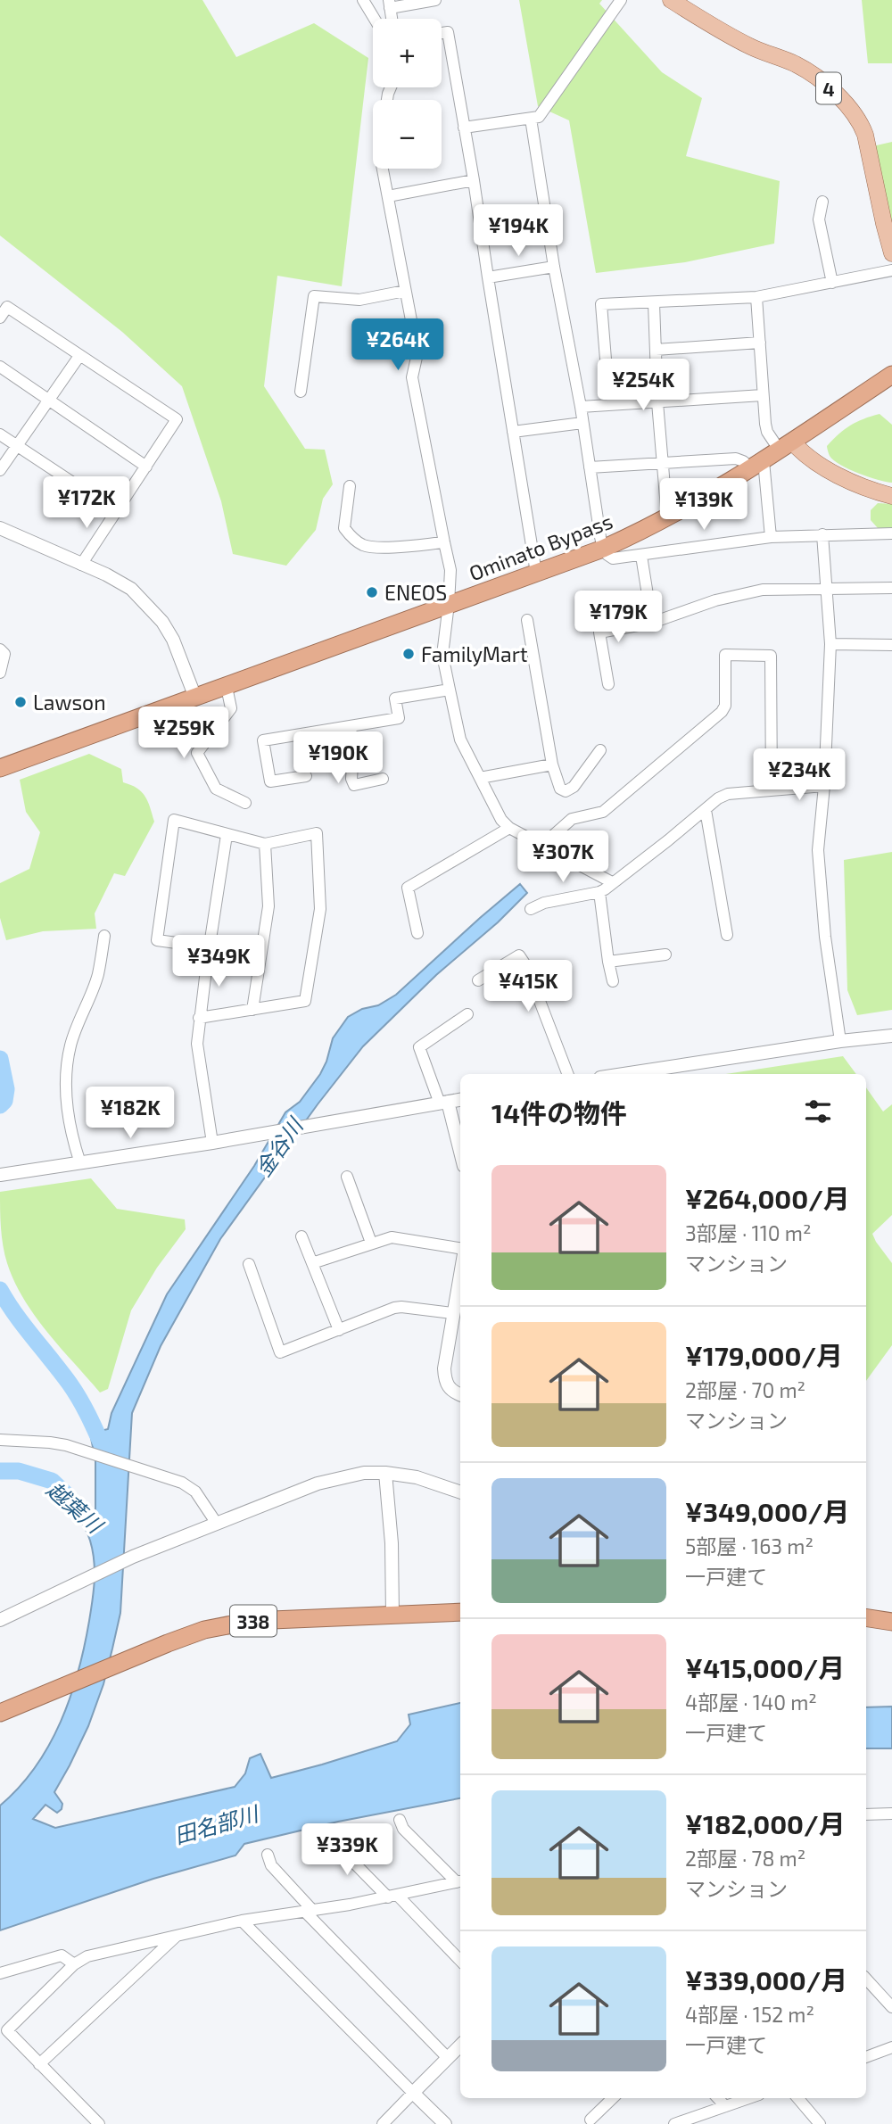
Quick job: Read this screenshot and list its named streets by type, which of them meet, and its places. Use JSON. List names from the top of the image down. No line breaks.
{"streets":{"highway":["Ominato Bypass","338"],"main road":["4"]},"water":["金谷川","越葉川","田名部川"],"places":["ENEOS","FamilyMart","Lawson"],"page":{"map_buttons":["+","−"],"price":["¥194K","¥264K","¥254K","¥172K","¥139K","¥179K","¥259K","¥190K","¥234K","¥307K","¥349K","¥415K","¥182K","¥339K"],"heading":"14件の物件","list":[{"name":"¥264,000/月","note":"3部屋 · 110 m² · マンション"},{"name":"¥179,000/月","note":"2部屋 · 70 m² · マンション"},{"name":"¥349,000/月","note":"5部屋 · 163 m² · 一戸建て"},{"name":"¥415,000/月","note":"4部屋 · 140 m² · 一戸建て"},{"name":"¥182,000/月","note":"2部屋 · 78 m² · マンション"},{"name":"¥339,000/月","note":"4部屋 · 152 m² · 一戸建て"}]}}
